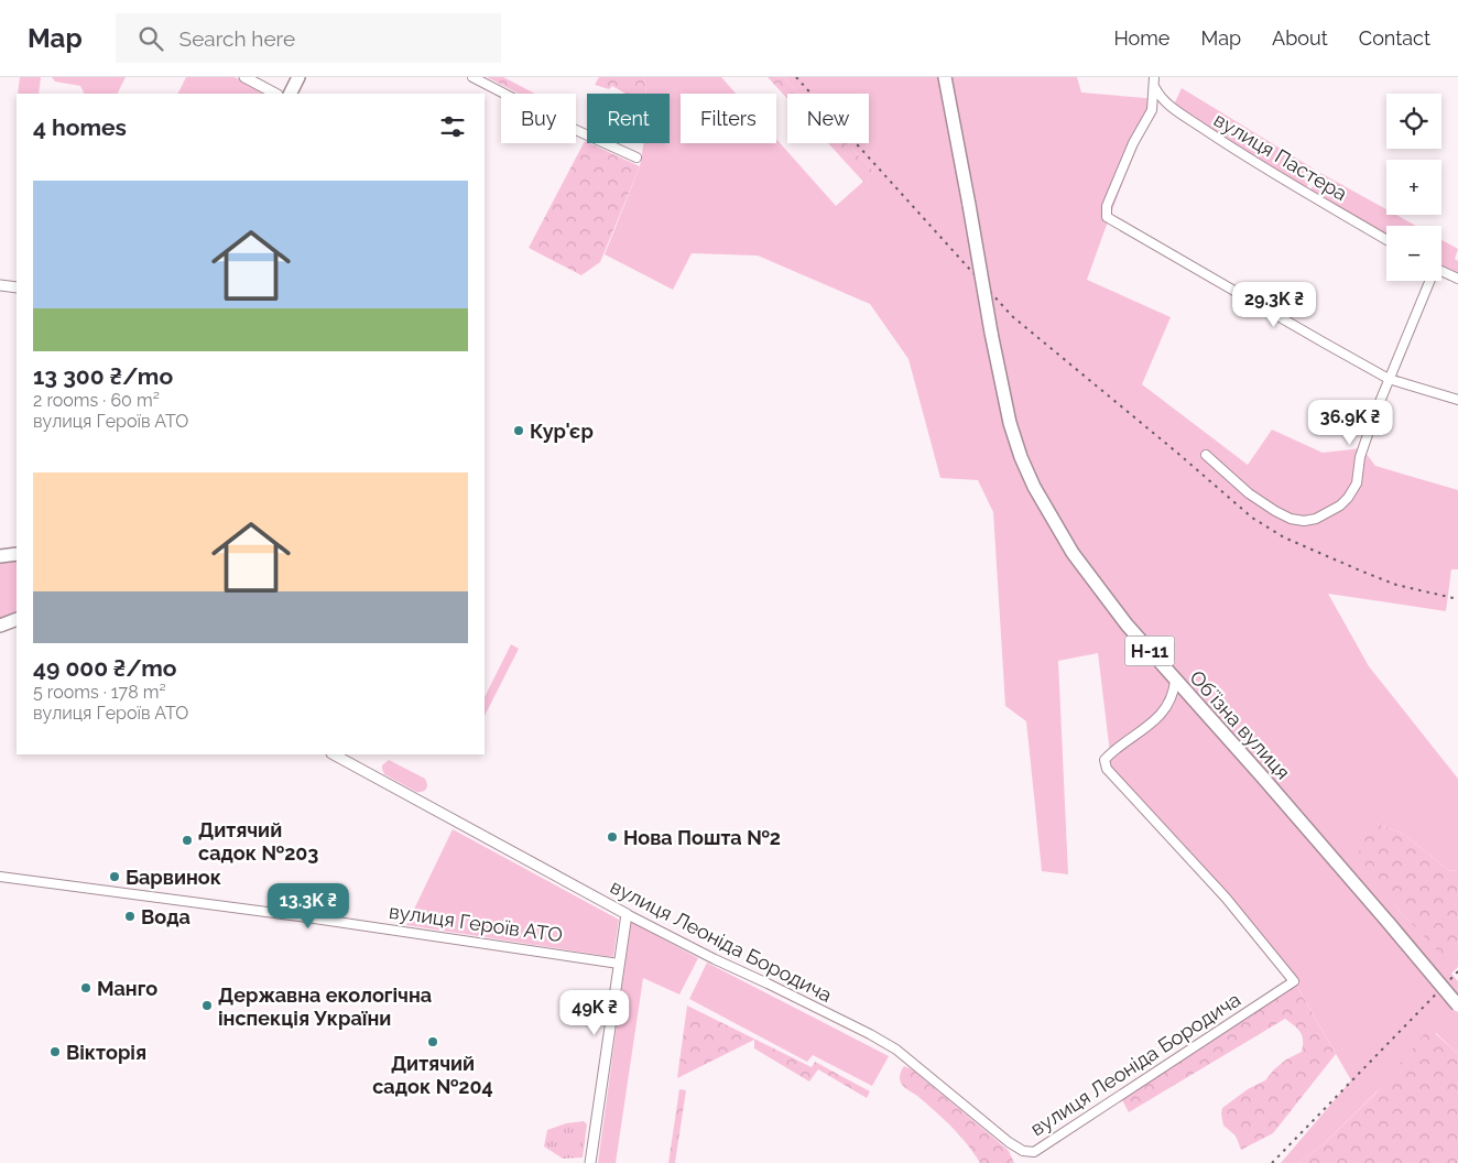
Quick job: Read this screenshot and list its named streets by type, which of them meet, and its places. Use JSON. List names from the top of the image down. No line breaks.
{"streets":{"main road":["Н-11","Обʼїзна вулиця"],"street":["вулиця Пастера","вулиця Героїв АТО","вулиця Леоніда Бородича"]},"crossings":[["Обʼїзна вулиця","вулиця Леоніда Бородича"]],"places":["Кур'єр","Нова Пошта №2","Дитячий садок №203","Барвинок","Вода","Манго","Державна екологічна інспекція України","Дитячий садок №204","Вікторія"],"page":{"header":"Map","search":"Search here","nav":["Home","Map","About","Contact"],"map_buttons":["+","−"],"chip":["Buy","Rent","Filters","New"],"heading":"4 homes","list":[{"name":"13 300 ₴/mo","note":"2 rooms · 60 m² · вулиця Героїв АТО"},{"name":"49 000 ₴/mo","note":"5 rooms · 178 m² · вулиця Героїв АТО"}],"price":["29.3K ₴","36.9K ₴","13.3K ₴","49K ₴"]}}
